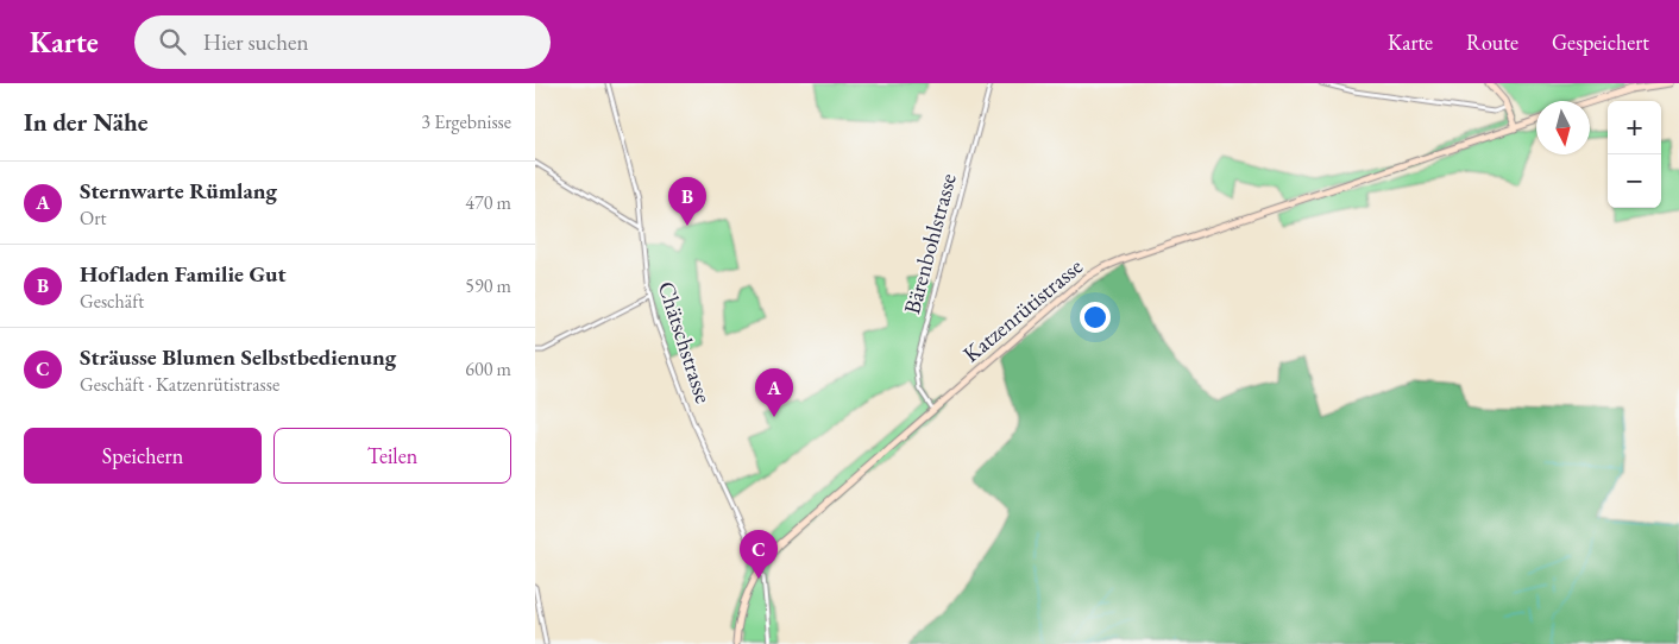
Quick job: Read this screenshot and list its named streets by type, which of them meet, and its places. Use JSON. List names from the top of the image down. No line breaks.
{"streets":{"street":["Bärenbohlstrasse","Katzenrütistrasse","Chätschstrasse"]},"crossings":[["Bärenbohlstrasse","Katzenrütistrasse"],["Katzenrütistrasse","Chätschstrasse"]],"north":"bottom","page":{"header":"Karte","search":"Hier suchen","nav":["Karte","Route","Gespeichert"],"heading":["In der Nähe","3 Ergebnisse"],"map_buttons":["+","−"],"list":[{"mark":"A","name":"Sternwarte Rümlang","note":"Ort","value":"470 m"},{"mark":"B","name":"Hofladen Familie Gut","note":"Geschäft","value":"590 m"},{"mark":"C","name":"Sträusse Blumen Selbstbedienung","note":"Geschäft · Katzenrütistrasse","value":"600 m"}],"pins":["B","A","C"],"buttons":["Speichern","Teilen"]}}
